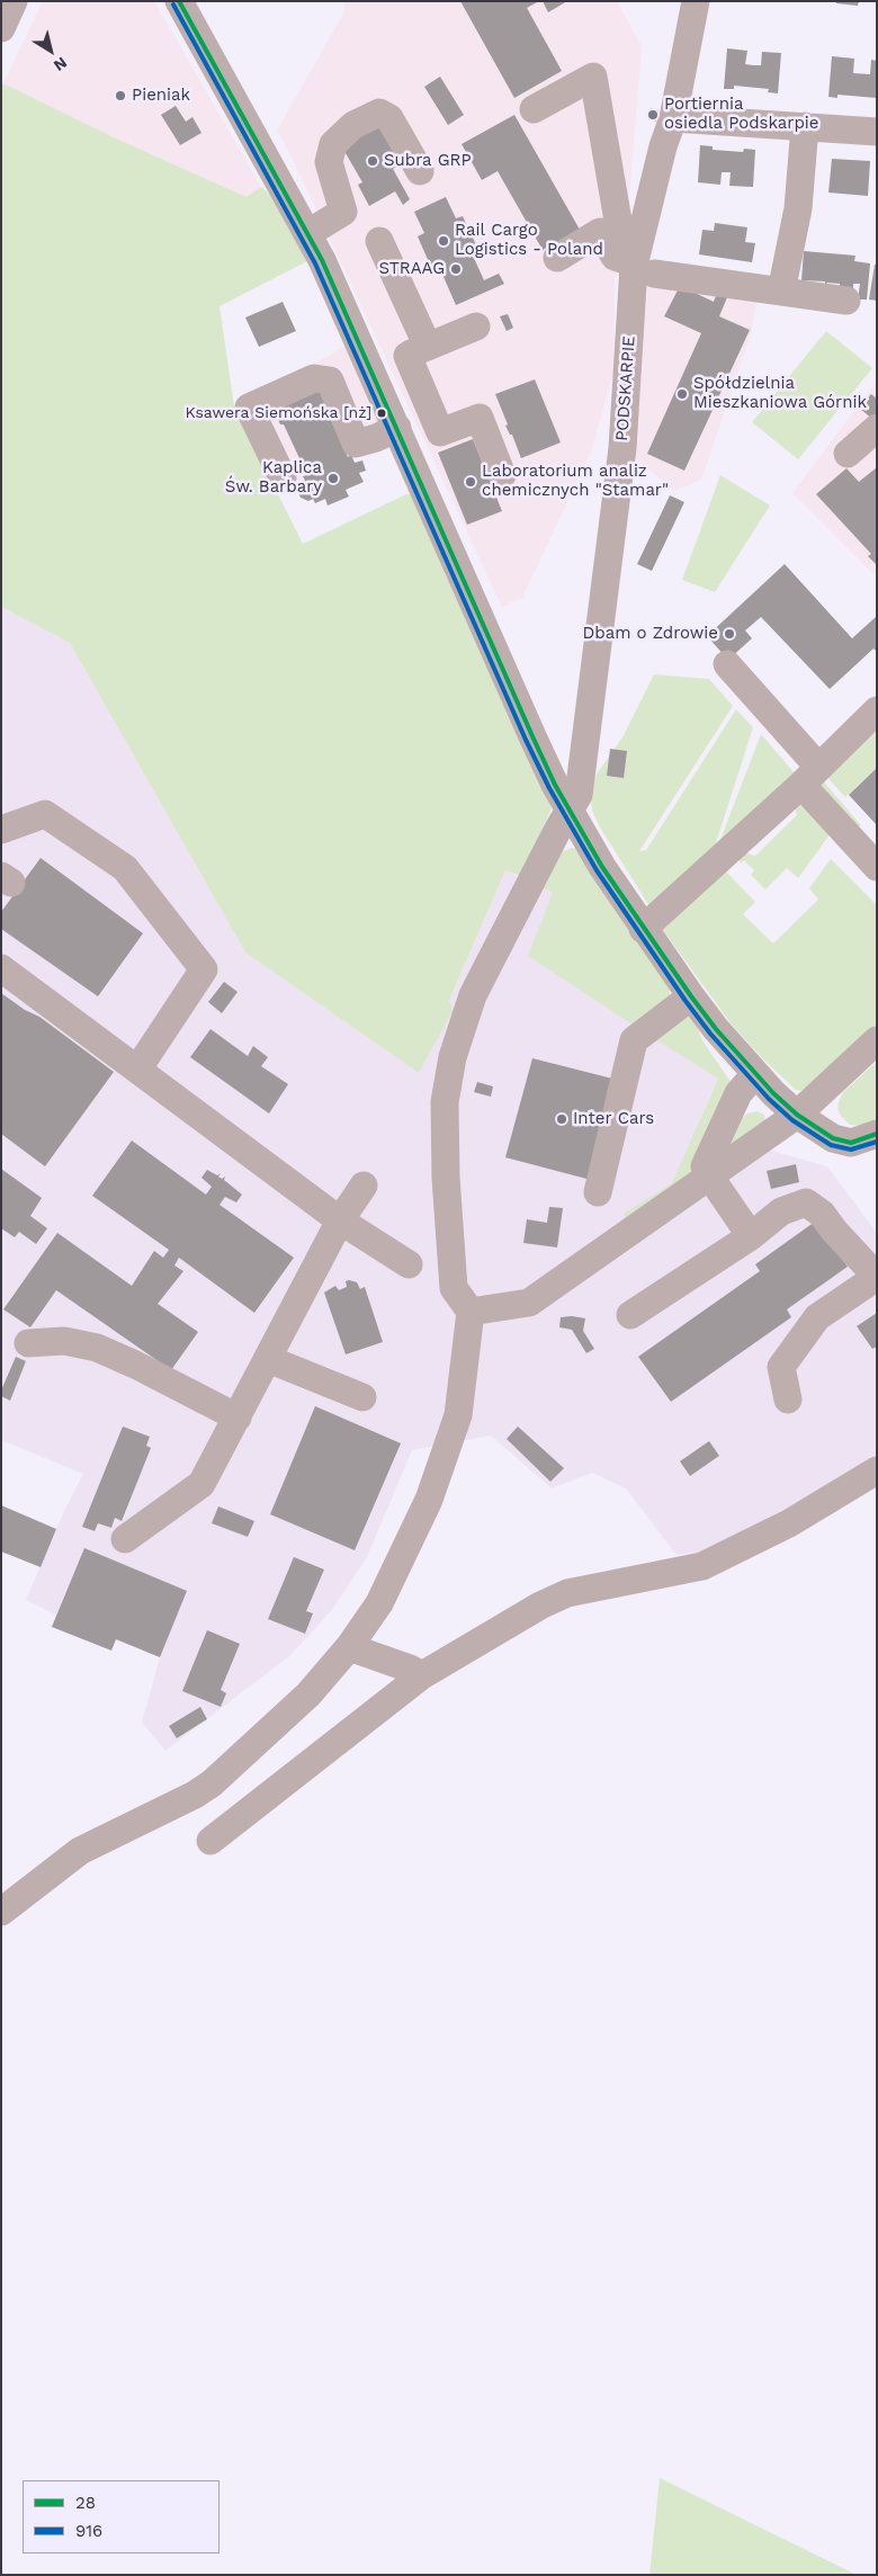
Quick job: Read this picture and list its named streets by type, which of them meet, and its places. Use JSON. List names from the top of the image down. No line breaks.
{"streets":{"street":["PODSKARPIE"]},"places":["Pieniak","Portiernia osiedla Podskarpie","Subra GRP","Rail Cargo Logistics - Poland","STRAAG","Spółdzielnia Mieszkaniowa Górnik","Ksawera Siemońska [nż]","Kaplica Św. Barbary","Laboratorium analiz chemicznych \"Stamar\"","Dbam o Zdrowie","Inter Cars"],"lines":["transit line 28","transit line 916"],"legend":["28","916"],"north":"bottom right"}
